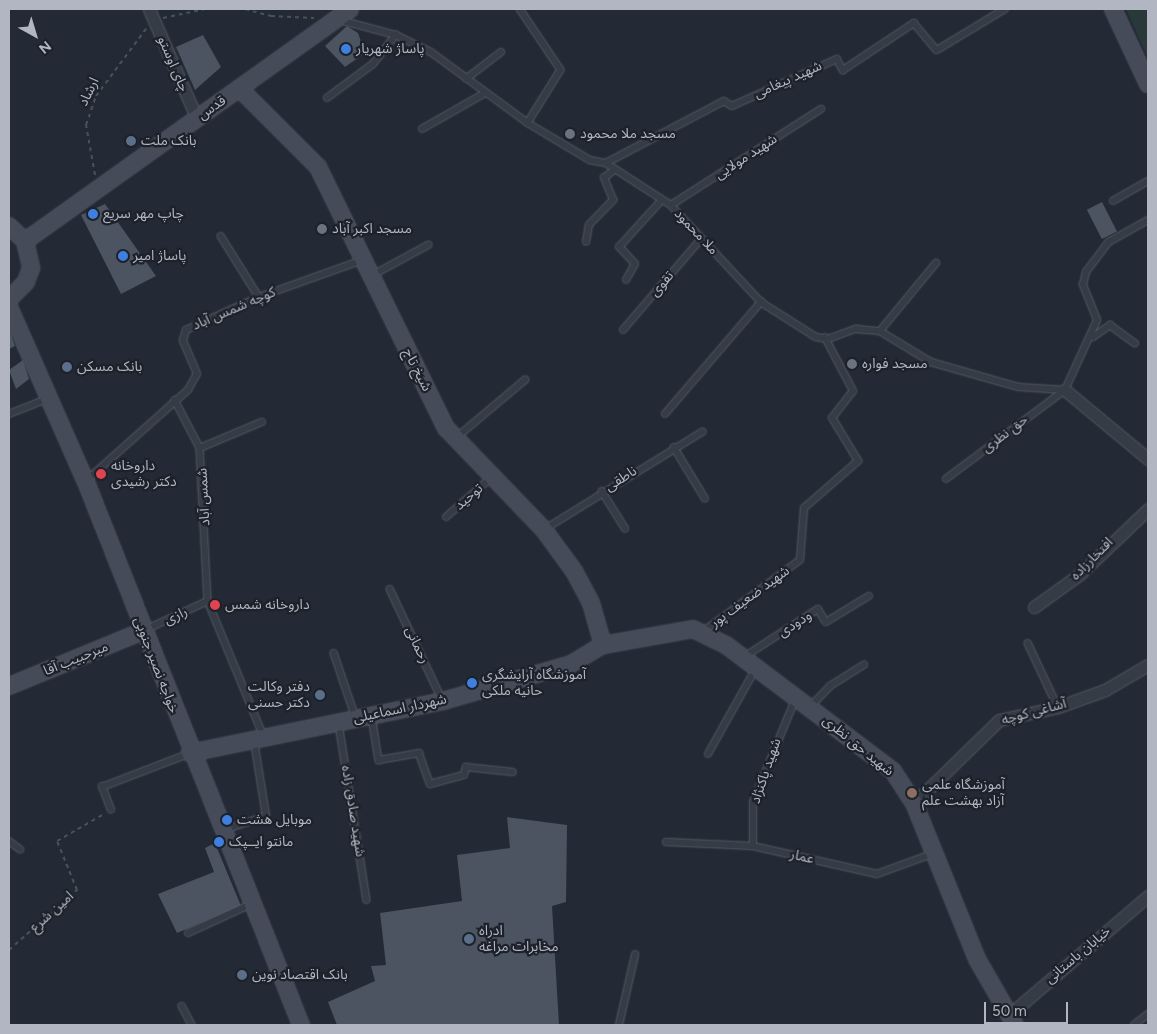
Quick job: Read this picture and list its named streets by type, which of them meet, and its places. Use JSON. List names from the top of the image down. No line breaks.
{"streets":{"street":["چای اوستو","قدس","شیخ تاج","افتخارزاده","میرحبیب آقا","خواجه نصیر جنوبی","شهردار اسماعیلی","آشاغی کوچه","شهید حق نظری","خیابان باستانی"],"lane":["شهید پیغامی","شهید مولایی","ملا محمود","تقوی","کوچه شمس آباد","حق نظری","ناطقی","شمس آباد","توحید","شهید ضعیف پور","رازی","ودودی","رحمانی","شهید پاکنژاد","شهید صادق زاده","عمار"],"path":["ارشاد","امین شرع"]},"crossings":[["چای اوستو","ارشاد"],["چای اوستو","قدس"],["شهید پیغامی","ملا محمود"],["ارشاد","قدس"],["قدس","شیخ تاج"],["شهید مولایی","ملا محمود"],["ملا محمود","تقوی"],["ملا محمود","شهید ضعیف پور"],["کوچه شمس آباد","شیخ تاج"],["کوچه شمس آباد","شمس آباد"],["کوچه شمس آباد","خواجه نصیر جنوبی"],["شیخ تاج","ناطقی"],["شیخ تاج","توحید"],["شیخ تاج","شهردار اسماعیلی"],["شیخ تاج","شهید حق نظری"],["شمس آباد","رازی"],["شمس آباد","خواجه نصیر جنوبی"],["شمس آباد","شهردار اسماعیلی"],["شهید ضعیف پور","شهید حق نظری"],["رازی","میرحبیب آقا"],["رازی","خواجه نصیر جنوبی"],["ودودی","شهید حق نظری"],["رحمانی","شهردار اسماعیلی"],["میرحبیب آقا","خواجه نصیر جنوبی"],["خواجه نصیر جنوبی","شهردار اسماعیلی"],["شهردار اسماعیلی","شهید حق نظری"],["شهردار اسماعیلی","شهید صادق زاده"],["آشاغی کوچه","شهید حق نظری"],["شهید حق نظری","شهید پاکنژاد"],["شهید حق نظری","عمار"],["شهید حق نظری","خیابان باستانی"],["شهید پاکنژاد","عمار"]],"places":["پاساژ شهریار","مسجد ملا محمود","بانک ملت","چاپ مهر سریع","مسجد اکبر آباد","پاساژ امیر","مسجد فواره","بانک مسکن","داروخانه دکتر رشیدی","داروخانه شمس","آموزشگاه آرایشگری حانیه ملکی","دفتر وکالت دکتر حسنی","آموزشگاه علمی آزاد بهشت علم","موبایل هشت","مانتو ایــپک","ادراه مخابرات مراغه","بانک اقتصاد نوین"],"scale_bar":"50 m","north":"bottom right"}
